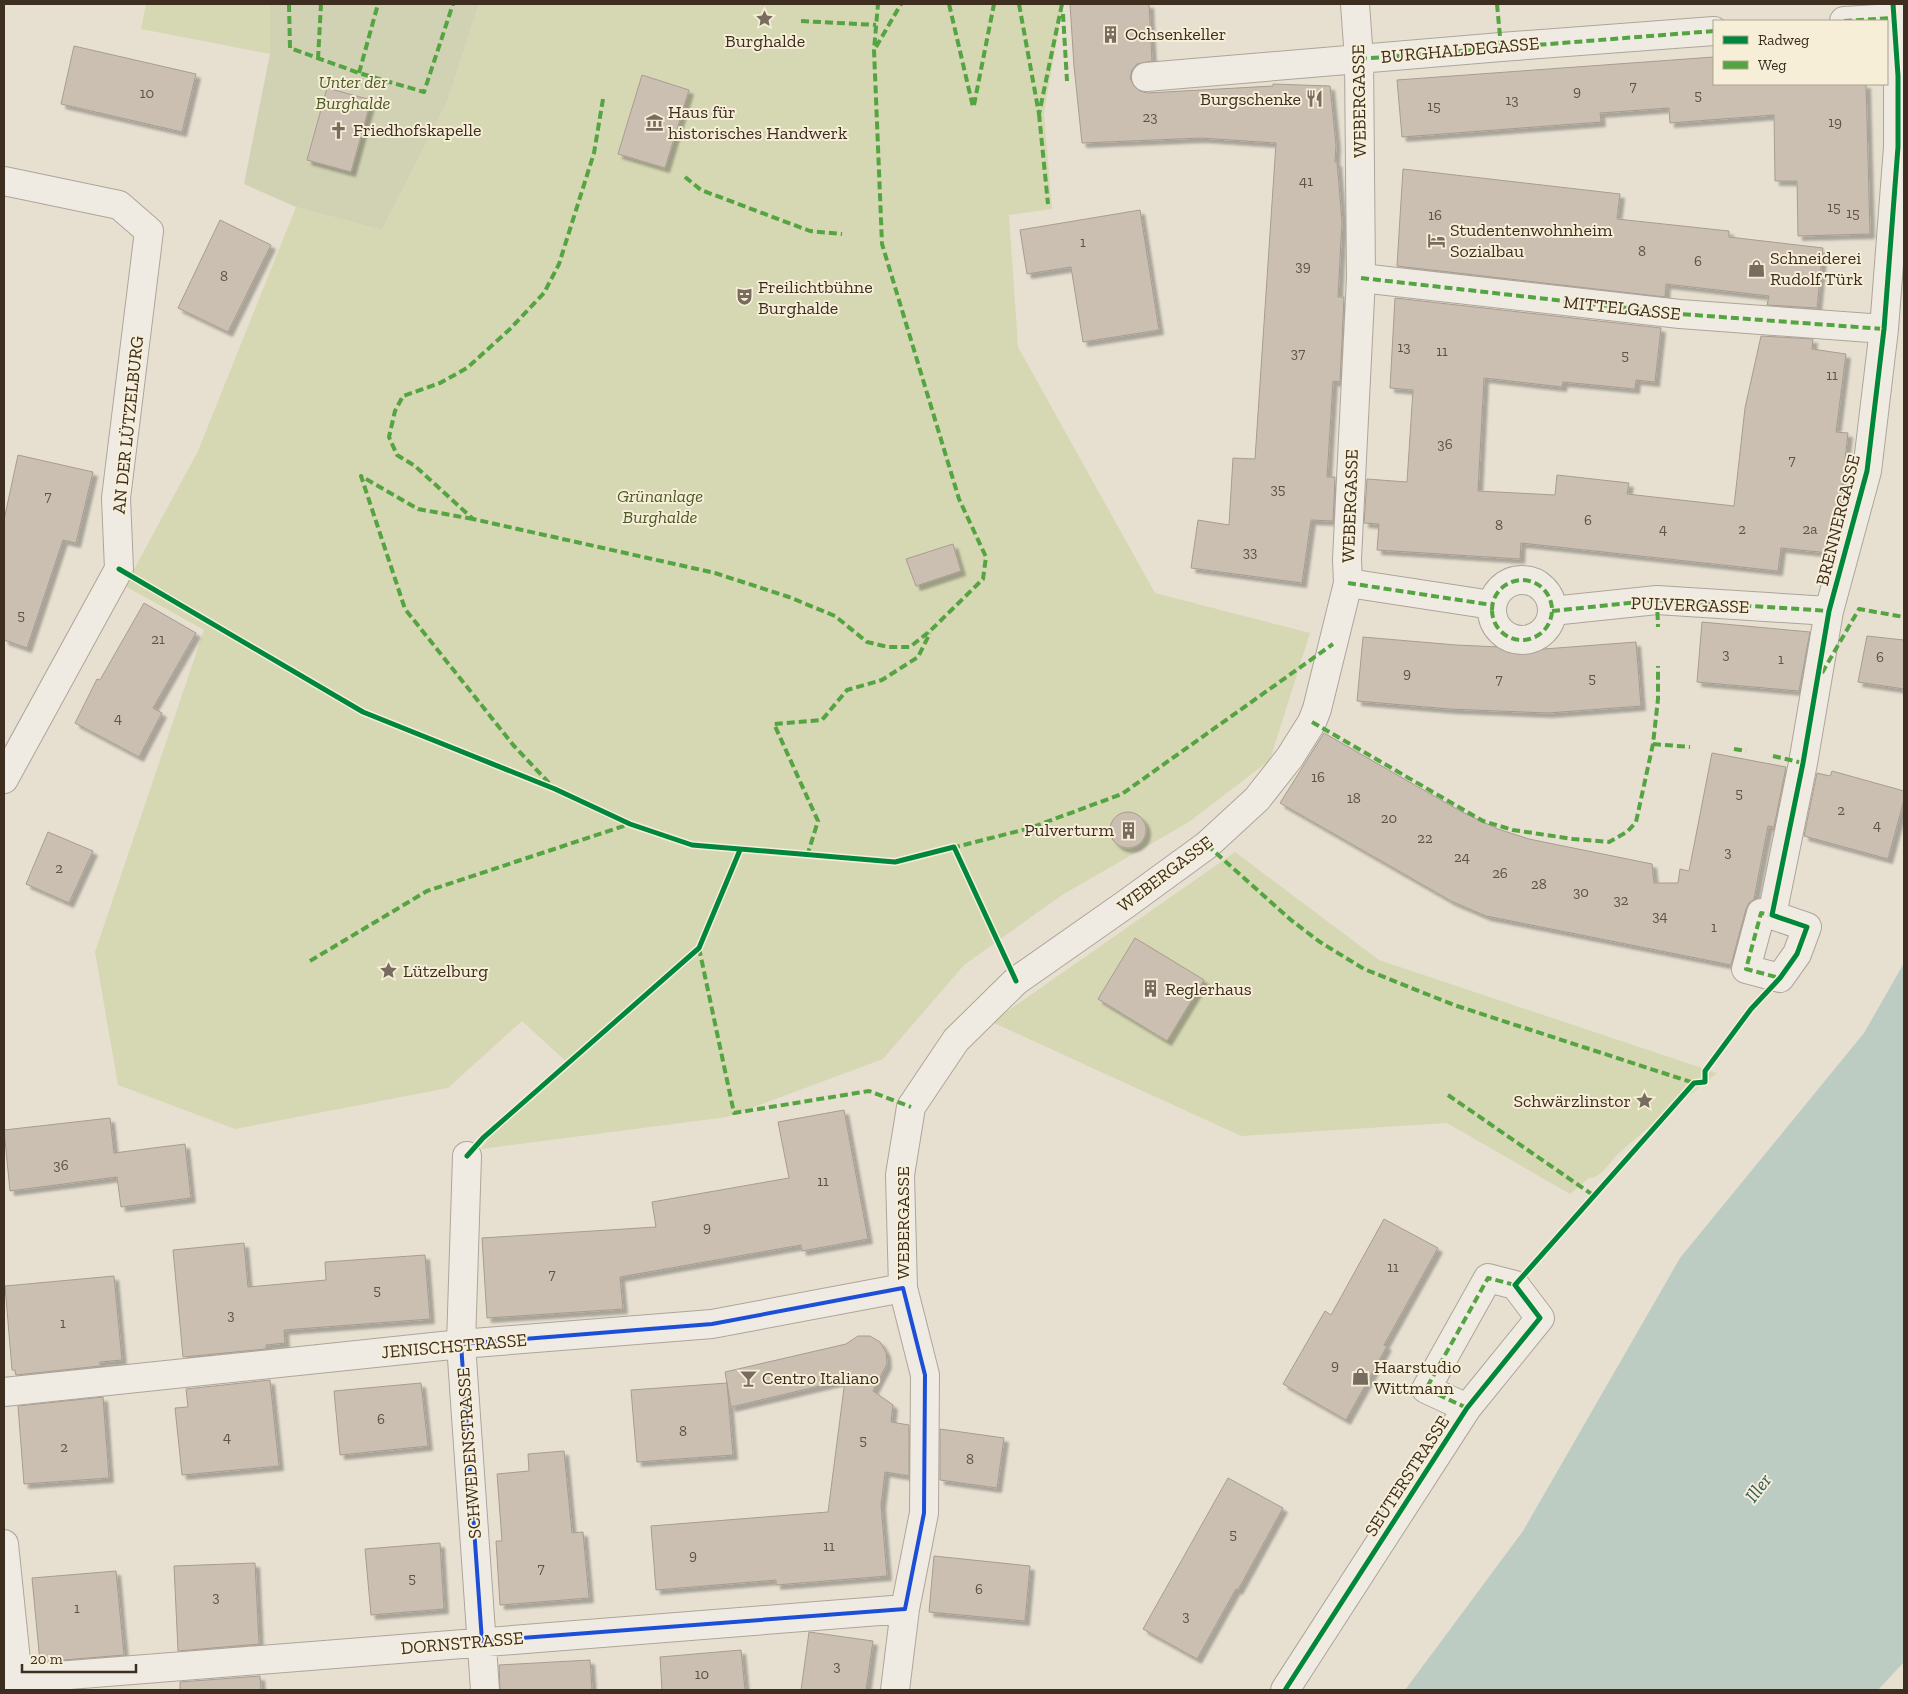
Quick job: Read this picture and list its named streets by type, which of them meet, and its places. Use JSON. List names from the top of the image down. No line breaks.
{"streets":{"street":["BURGHALDEGASSE","WEBERGASSE","MITTELGASSE","AN DER LÜTZELBURG","BRENNERGASSE","PULVERGASSE","JENISCHSTRASSE","SCHWEDENSTRASSE","SEUTERSTRASSE","DORNSTRASSE"]},"crossings":[["BURGHALDEGASSE","WEBERGASSE"],["WEBERGASSE","MITTELGASSE"],["WEBERGASSE","JENISCHSTRASSE"],["WEBERGASSE","DORNSTRASSE"],["MITTELGASSE","BRENNERGASSE"],["BRENNERGASSE","PULVERGASSE"],["JENISCHSTRASSE","SCHWEDENSTRASSE"],["SCHWEDENSTRASSE","DORNSTRASSE"]],"water":["Iller"],"parks":["Unter der Burghalde","Grünanlage Burghalde"],"places":{"place":["Burghalde","Lützelburg","Schwärzlinstor"],"building":["Ochsenkeller","Pulverturm","Reglerhaus"],"restaurant":["Burgschenke"],"museum":["Haus für historisches Handwerk"],"church":["Friedhofskapelle"],"hotel":["Studentenwohnheim Sozialbau"],"shop":["Schneiderei Rudolf Türk","Haarstudio Wittmann"],"theatre":["Freilichtbühne Burghalde"],"bar":["Centro Italiano"]},"house_numbers":["7","9","10","5","13","15","23","19","41","15","15","16","1","8","6","39","8","13","11","37","5","11","36","7","35","7","6","8","4","2","2a","33","5","21","3","6","1","9","5","7","4","16","5","18","2","20","4","22","3","24","2","26","28","30","32","34","1","36","11","9","11","7","5","3","1","9","6","8","4","5","2","8","5","11","9","7","5","6","3","1","3","3","10"],"legend":["Radweg","Weg"],"scale_bar":"20 m"}
